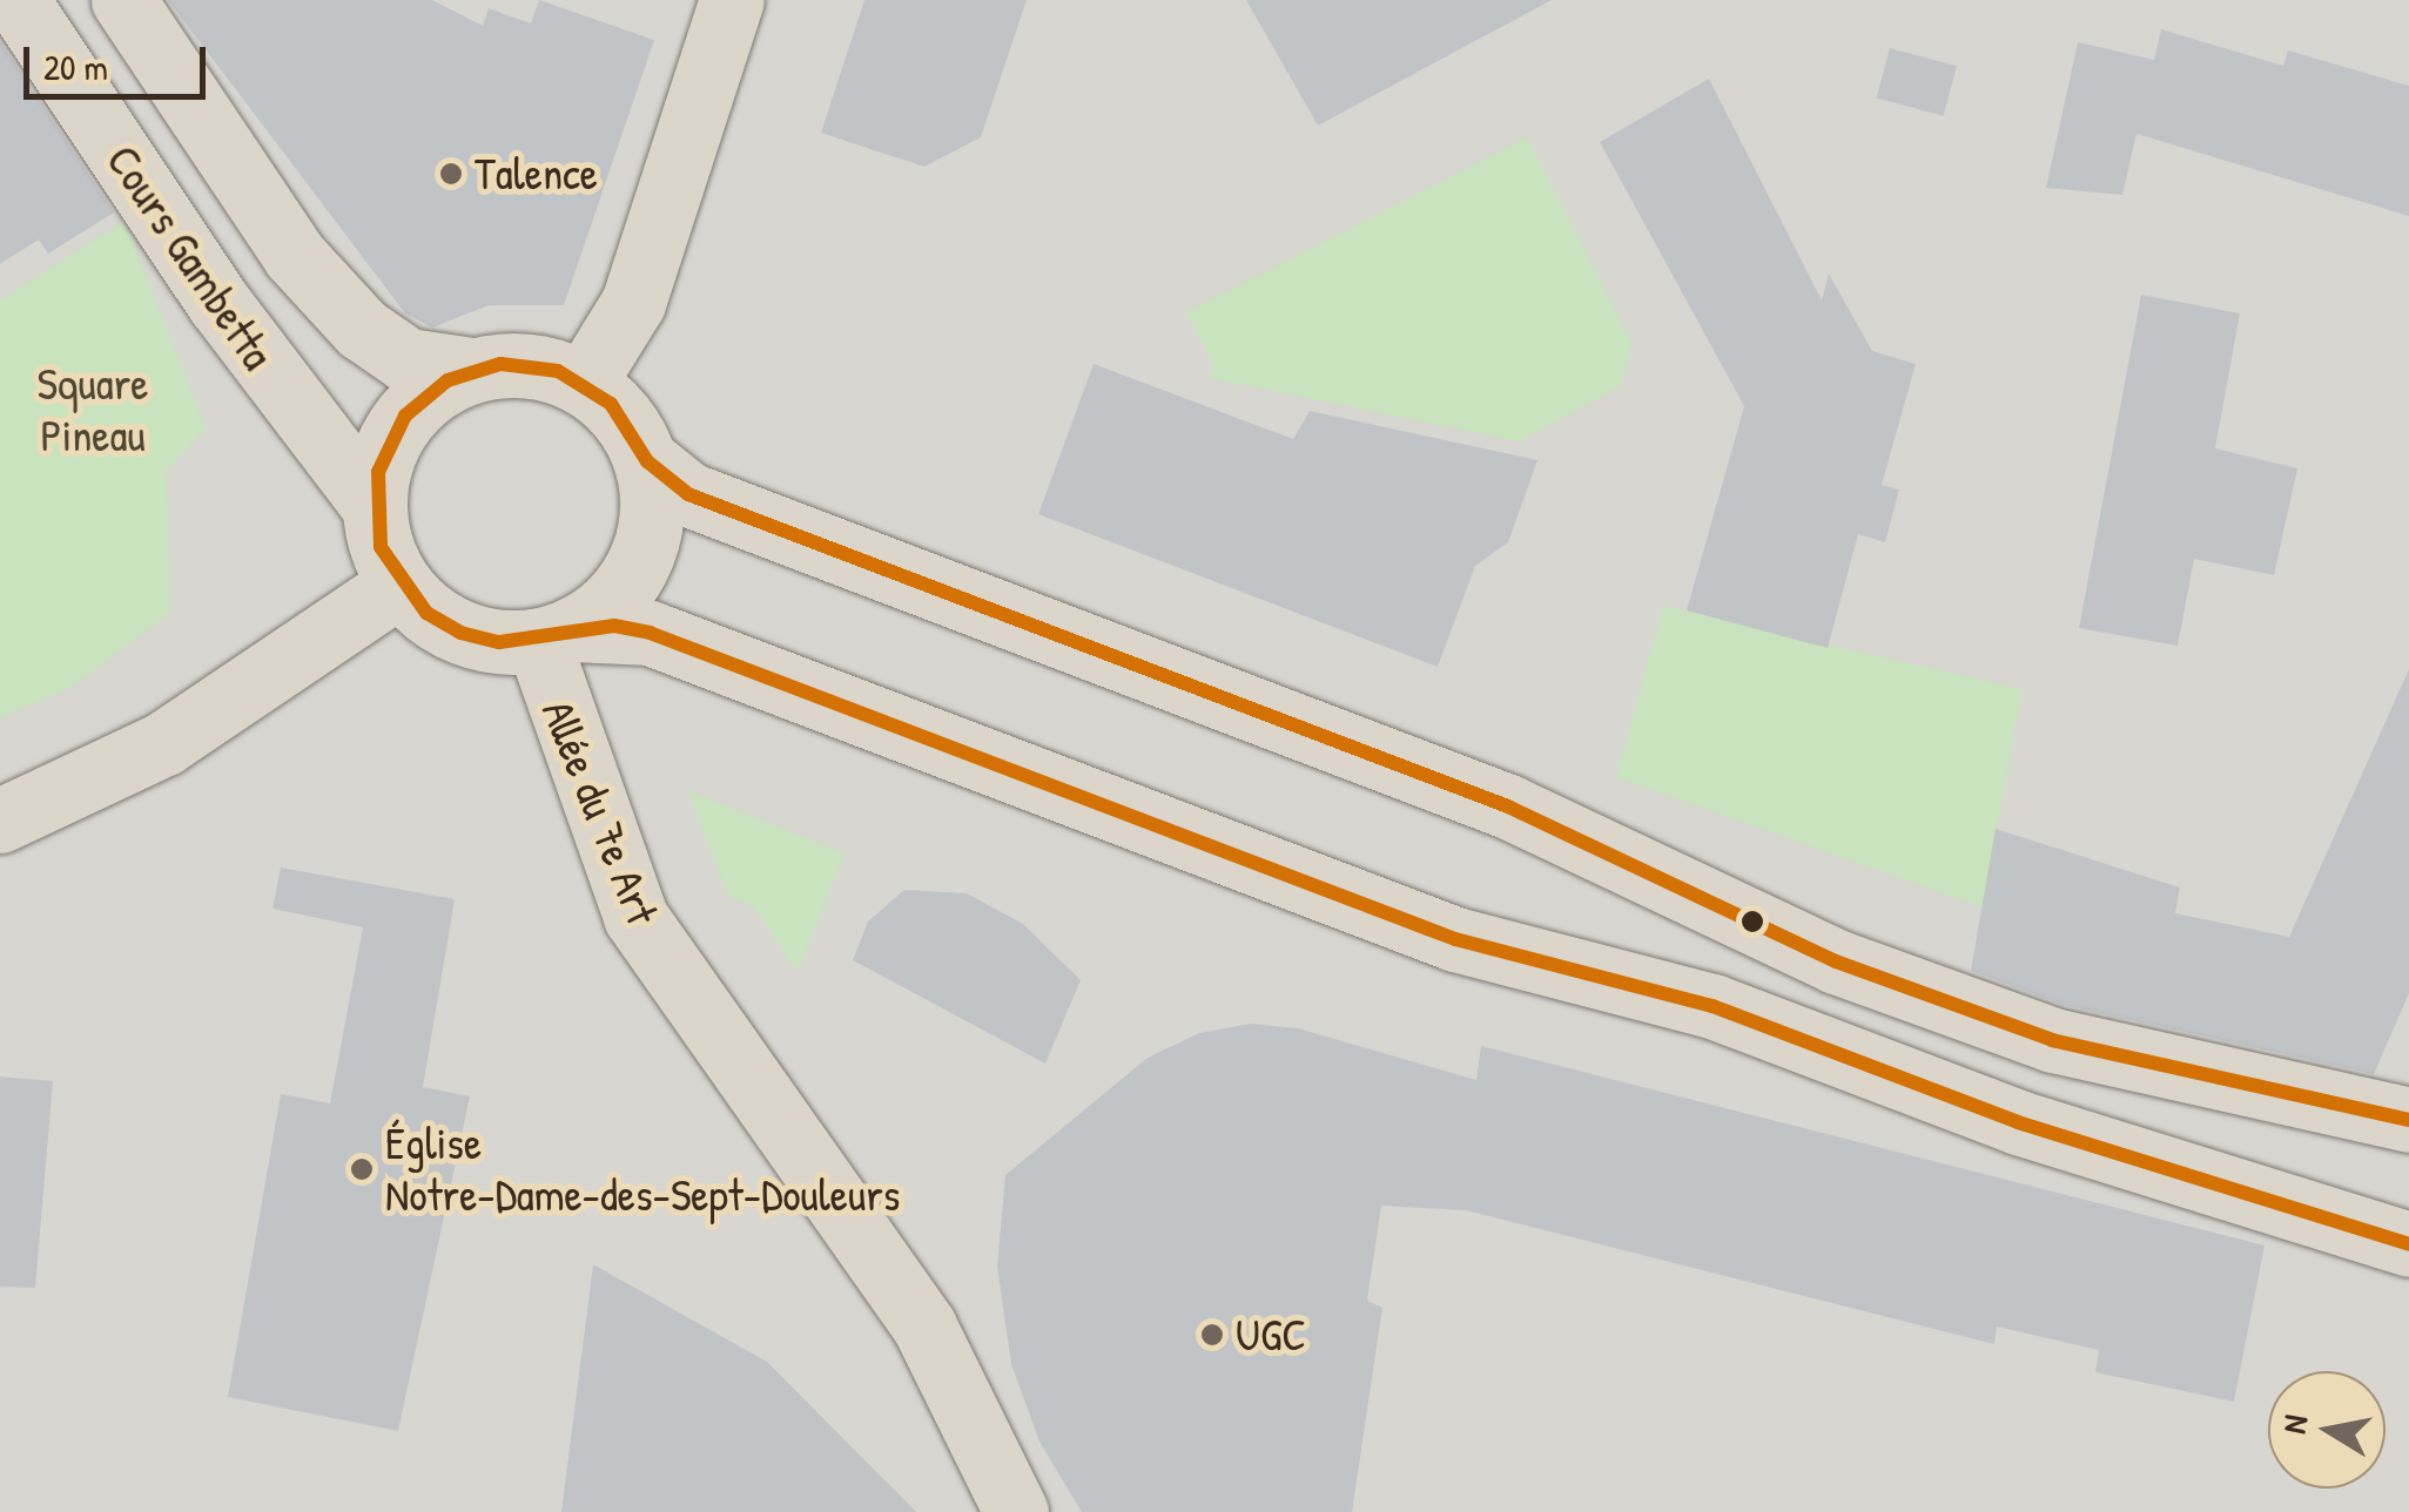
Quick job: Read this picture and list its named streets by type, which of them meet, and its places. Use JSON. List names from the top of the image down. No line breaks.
{"streets":{"main road":["Cours Gambetta","Allée du 7e Art"]},"crossings":[["Cours Gambetta","Allée du 7e Art"]],"parks":["Square Pineau"],"places":["Talence","Église Notre-Dame-des-Sept-Douleurs","UGC"],"lines":["transit line 20"],"scale_bar":"20 m","north":"left"}
